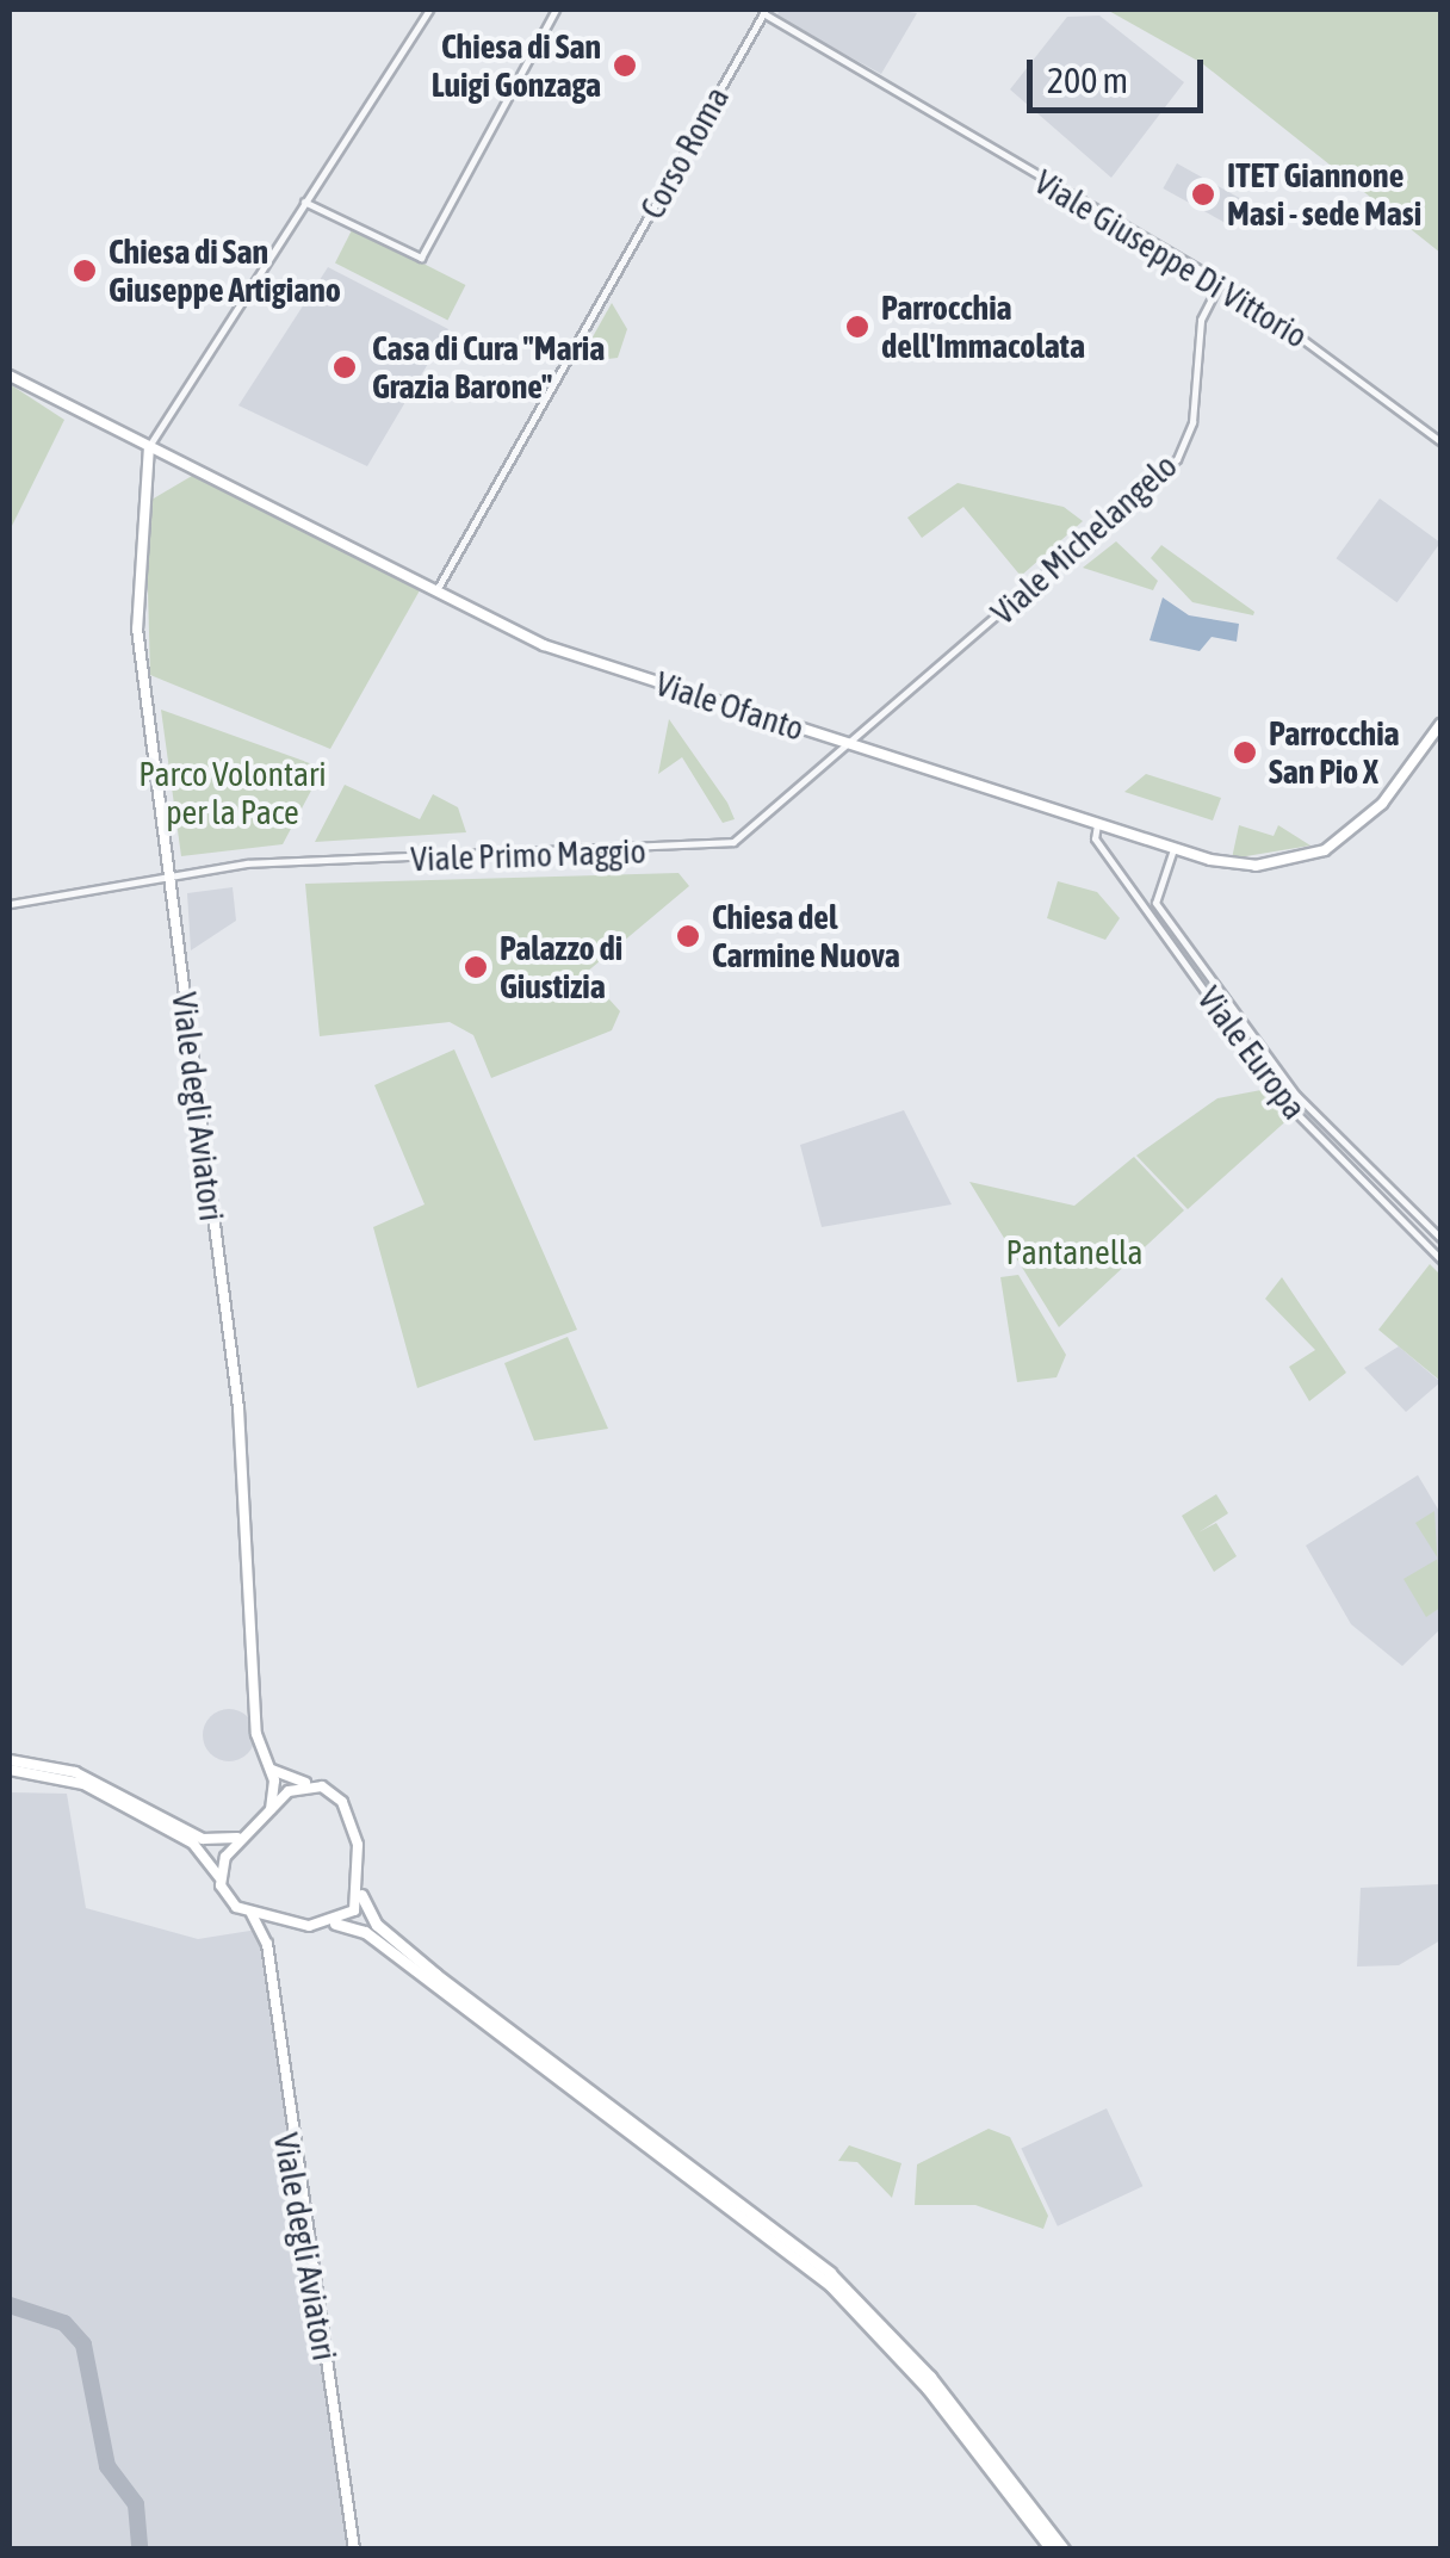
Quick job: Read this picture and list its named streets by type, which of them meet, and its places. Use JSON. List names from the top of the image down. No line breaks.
{"streets":{"main road":["Viale Ofanto","Viale degli Aviatori"],"street":["Corso Roma","Viale Giuseppe Di Vittorio","Viale Michelangelo","Viale Primo Maggio","Viale Europa"]},"crossings":[["Corso Roma","Viale Giuseppe Di Vittorio"],["Corso Roma","Viale Ofanto"],["Viale Giuseppe Di Vittorio","Viale Michelangelo"],["Viale Michelangelo","Viale Ofanto"],["Viale Michelangelo","Viale Primo Maggio"],["Viale Ofanto","Viale Primo Maggio"],["Viale Ofanto","Viale Europa"],["Viale Ofanto","Viale degli Aviatori"],["Viale Primo Maggio","Viale degli Aviatori"]],"parks":["Parco Volontari per la Pace","Pantanella"],"places":["Chiesa di San Luigi Gonzaga","ITET Giannone Masi - sede Masi","Chiesa di San Giuseppe Artigiano","Parrocchia dell'Immacolata","Casa di Cura \"Maria Grazia Barone\"","Parrocchia San Pio X","Chiesa del Carmine Nuova","Palazzo di Giustizia"],"scale_bar":"200 m"}
